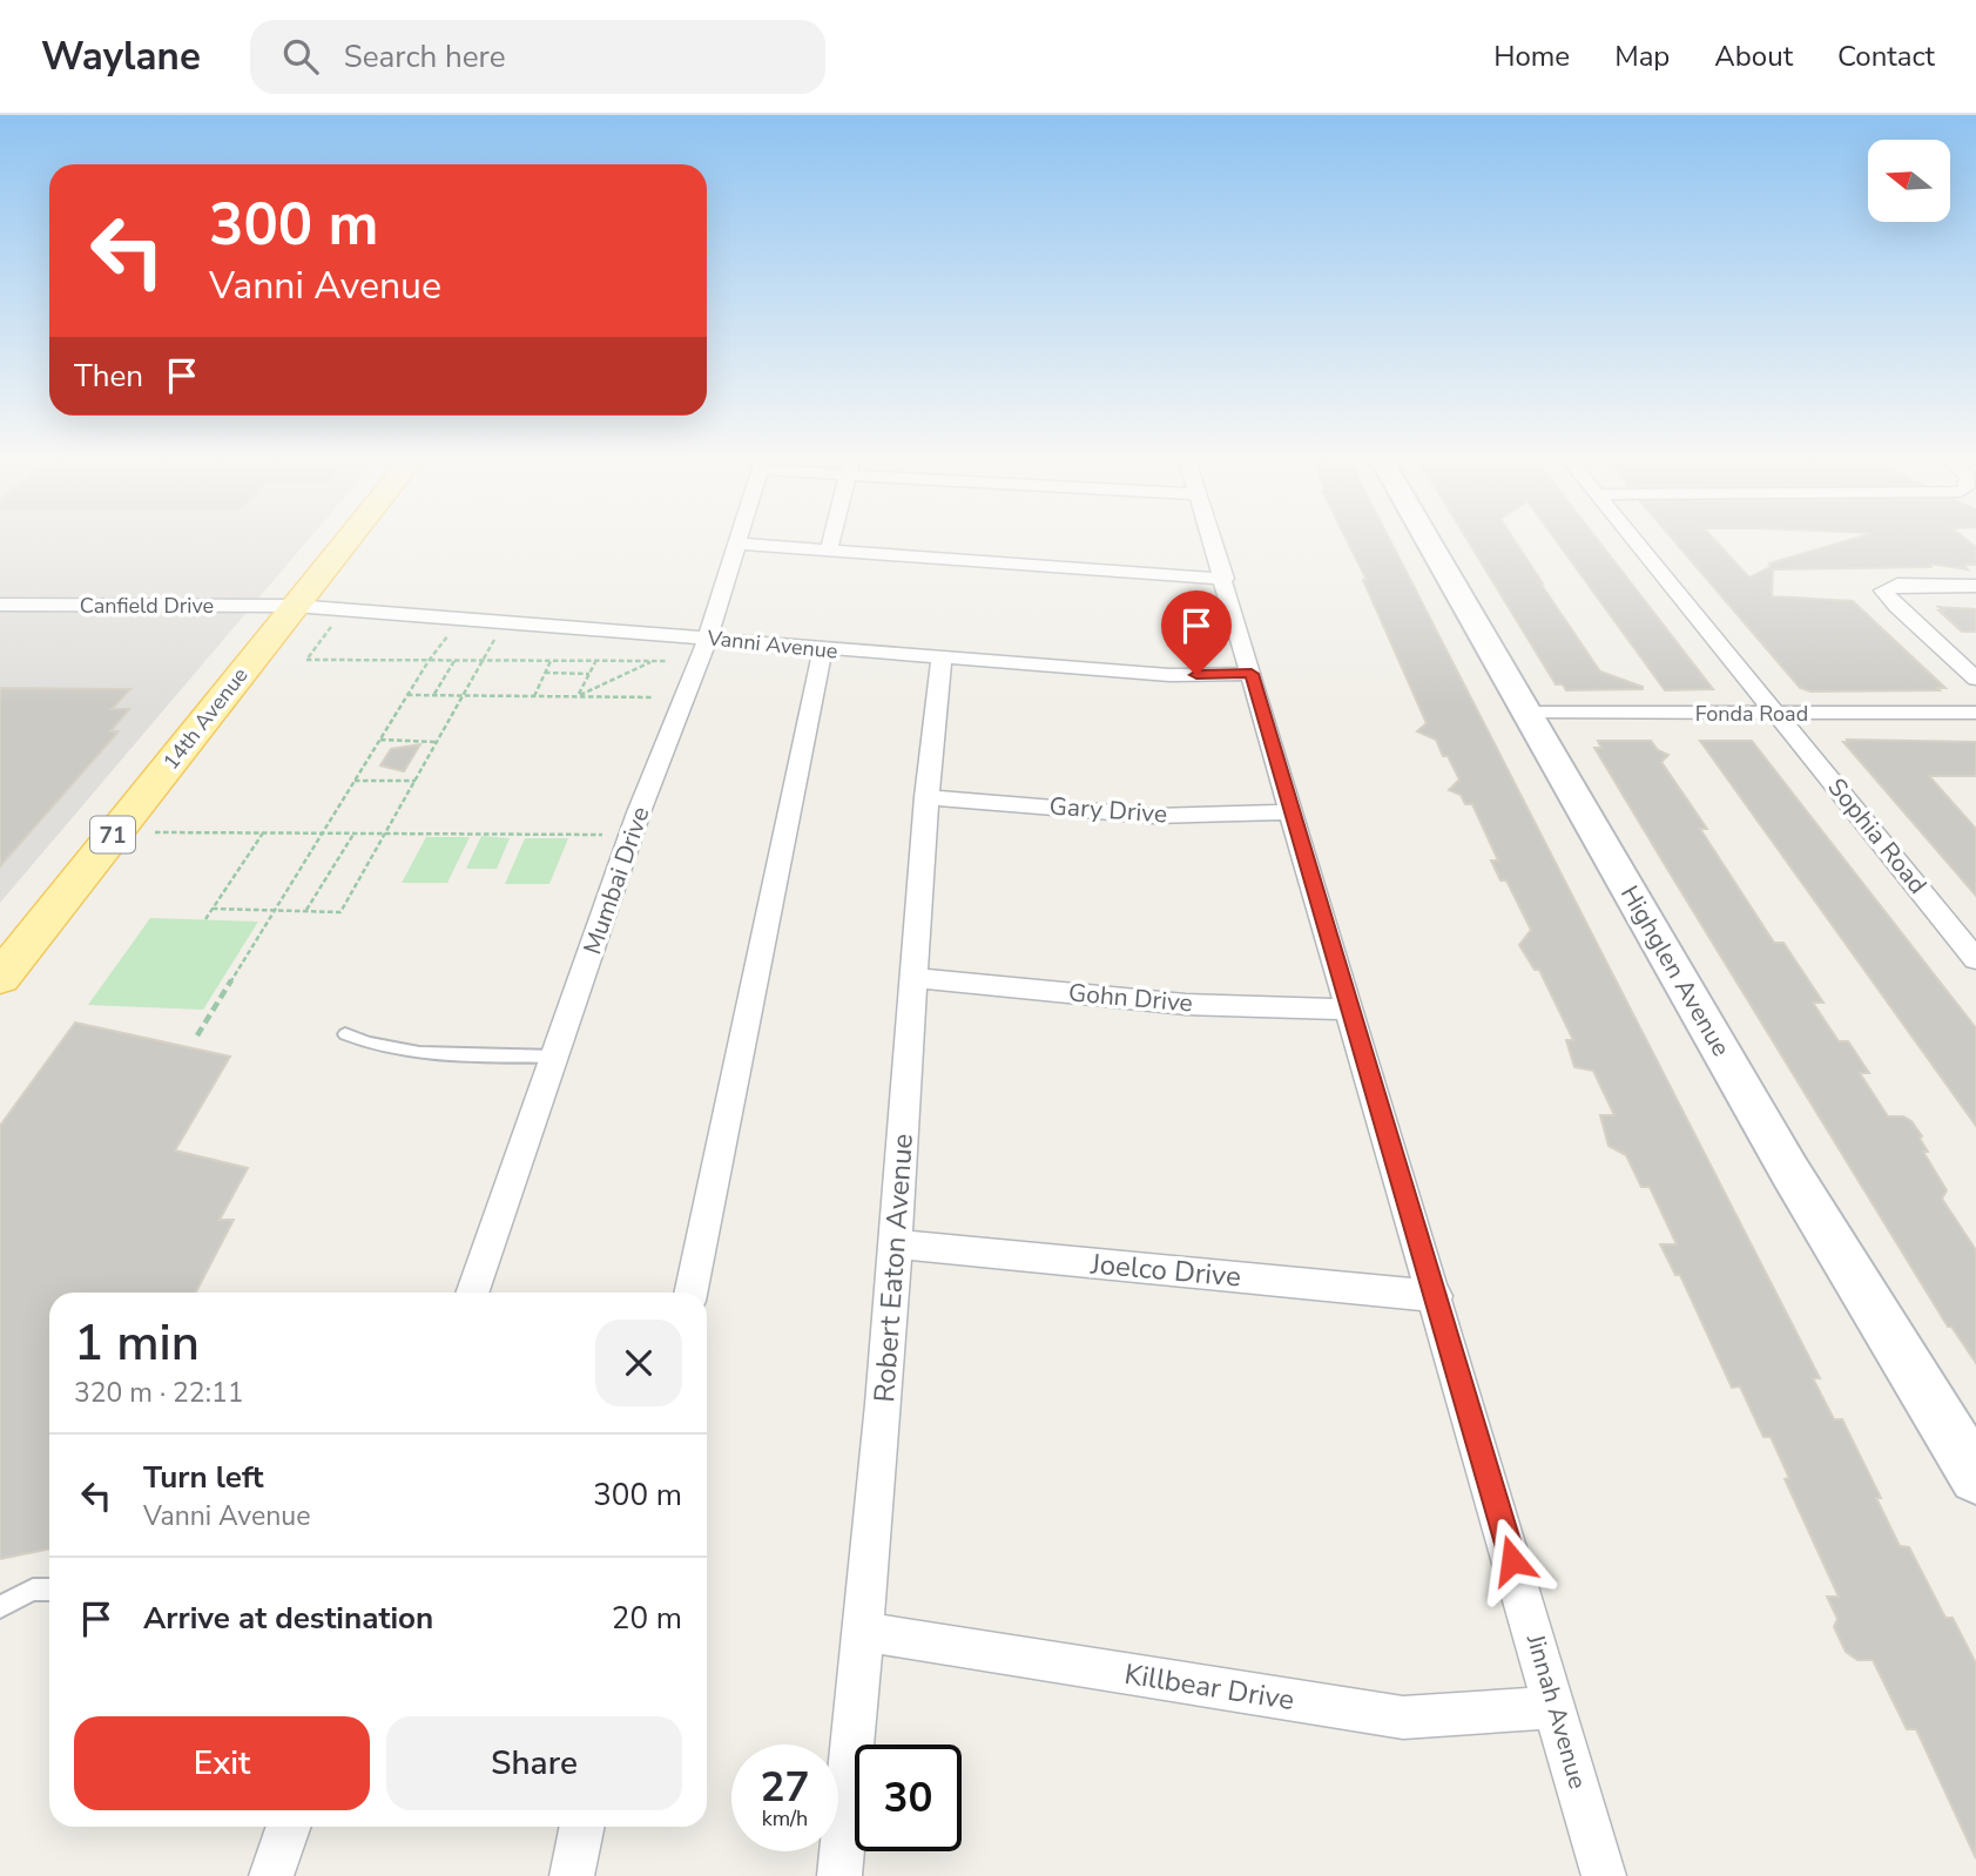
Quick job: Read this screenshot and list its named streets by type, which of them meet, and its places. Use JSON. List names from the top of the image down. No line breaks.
{"streets":{"main road":["14th Avenue","71"],"street":["Canfield Drive","Vanni Avenue","Fonda Road","Gary Drive","Sophia Road","Mumbai Drive","Highglen Avenue","Gohn Drive","Robert Eaton Avenue","Joelco Drive","Killbear Drive","Jinnah Avenue"]},"crossings":[["Canfield Drive","Vanni Avenue"],["Canfield Drive","14th Avenue"],["Vanni Avenue","14th Avenue"],["Vanni Avenue","Mumbai Drive"],["Vanni Avenue","Robert Eaton Avenue"],["Vanni Avenue","Jinnah Avenue"],["Fonda Road","Sophia Road"],["Fonda Road","Highglen Avenue"],["Gary Drive","Robert Eaton Avenue"],["Gary Drive","Jinnah Avenue"],["Gohn Drive","Robert Eaton Avenue"],["Gohn Drive","Jinnah Avenue"],["Robert Eaton Avenue","Joelco Drive"],["Robert Eaton Avenue","Killbear Drive"],["Joelco Drive","Jinnah Avenue"],["Killbear Drive","Jinnah Avenue"]],"north":"left","page":{"header":"Waylane","search":"Search here","nav":["Home","Map","About","Contact"],"turn":["300 m","Vanni Avenue"],"then":"Then","heading":["1 min","320 m · 22:11"],"list":[{"name":"Turn left","note":"Vanni Avenue","value":"300 m"},{"name":"Arrive at destination","value":"20 m"}],"buttons":["Exit","Share"],"speed":"27 km/h","limit":"30"}}
